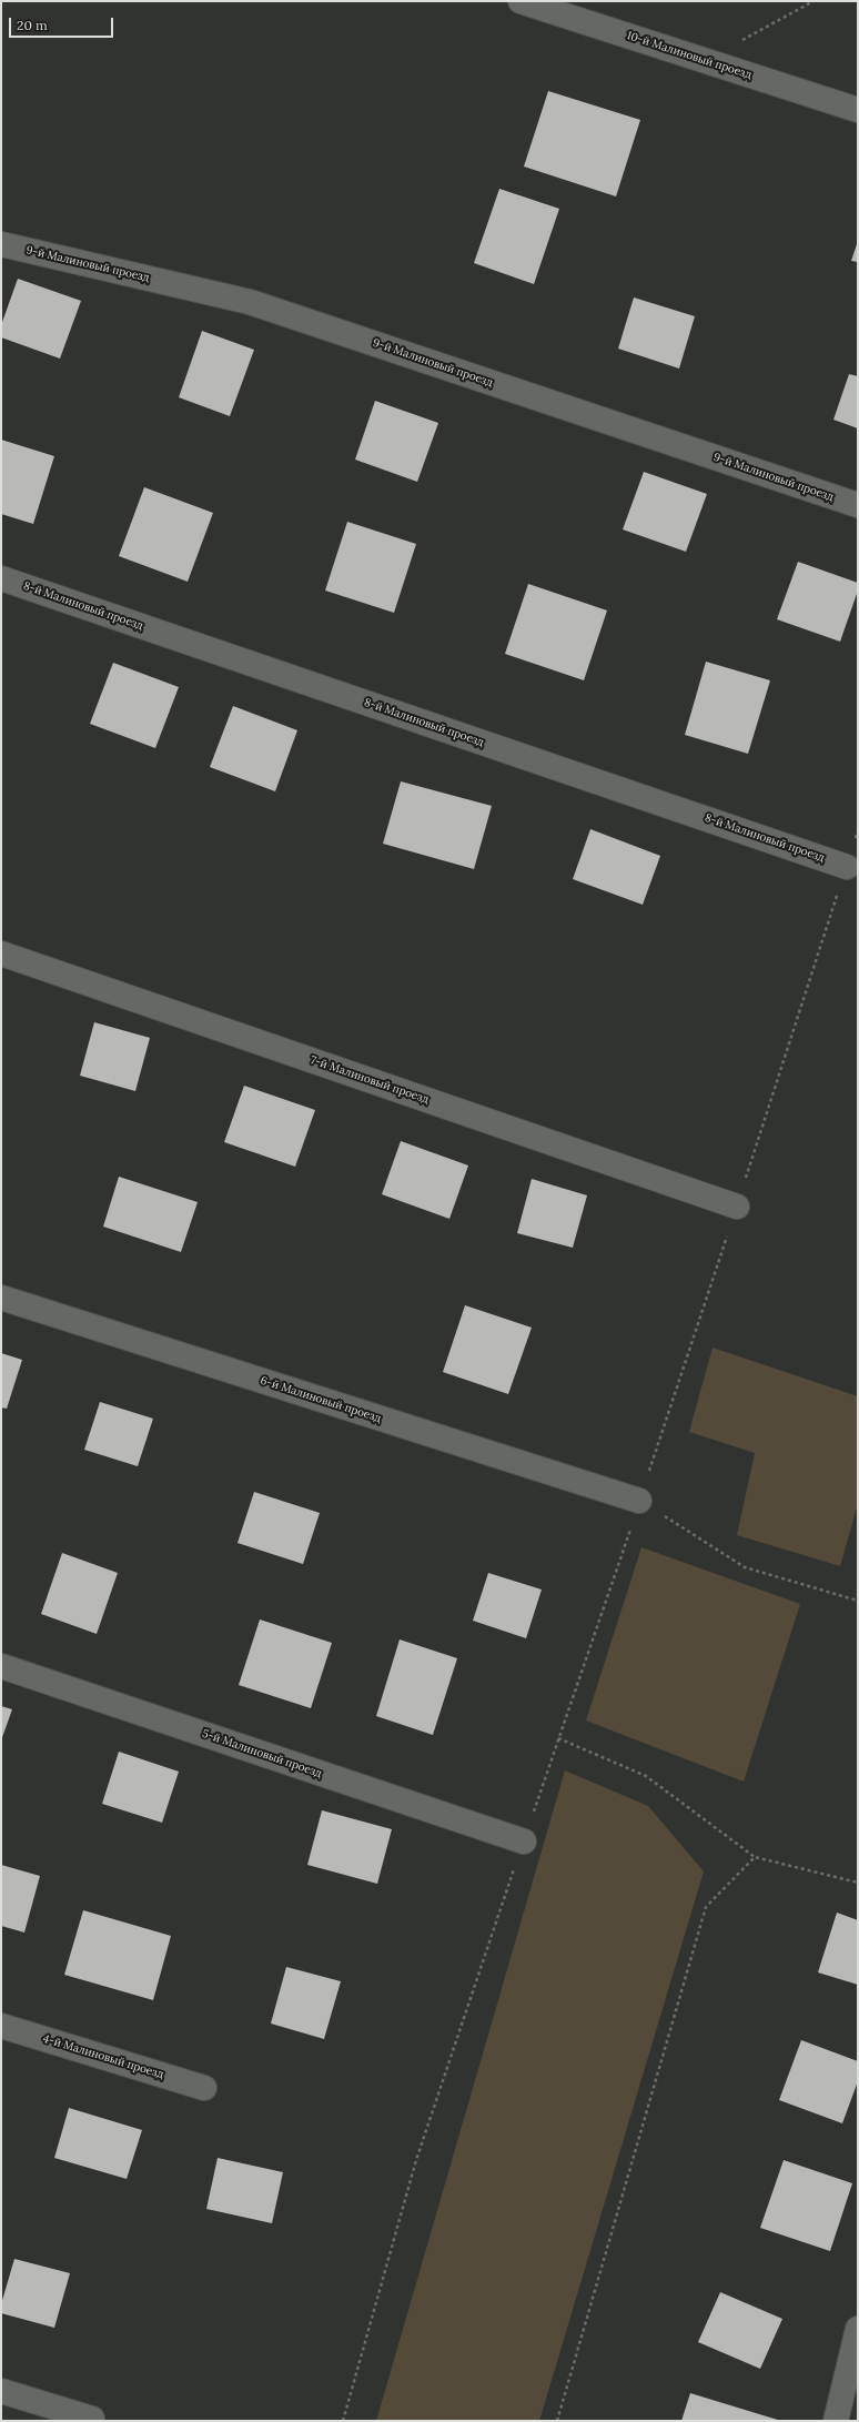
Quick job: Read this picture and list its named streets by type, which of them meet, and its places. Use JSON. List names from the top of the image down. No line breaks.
{"streets":{"street":["10-й Малиновый проезд","9-й Малиновый проезд","8-й Малиновый проезд","7-й Малиновый проезд","6-й Малиновый проезд","5-й Малиновый проезд","4-й Малиновый проезд"]},"scale_bar":"20 m"}
